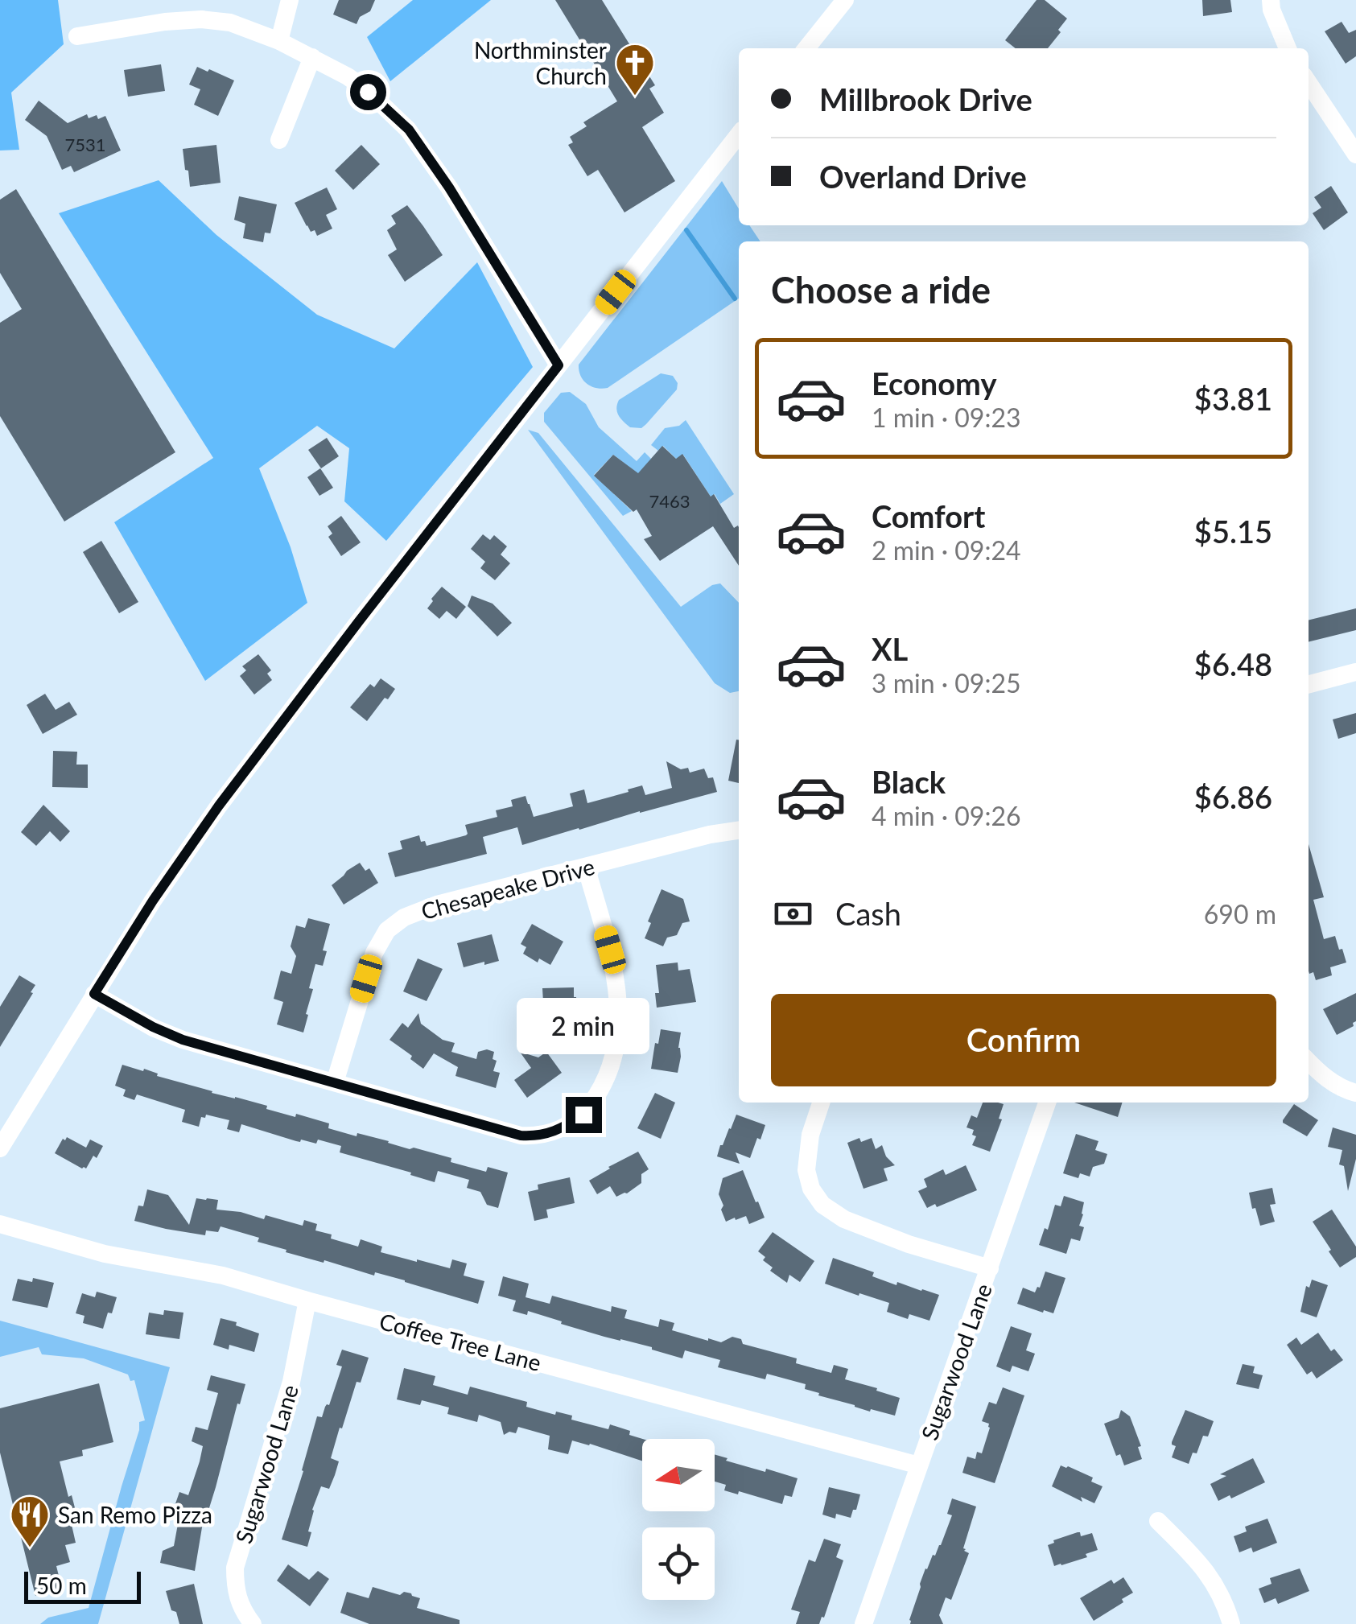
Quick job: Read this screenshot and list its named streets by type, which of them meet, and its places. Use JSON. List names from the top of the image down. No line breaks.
{"streets":{"street":["Chesapeake Drive","Coffee Tree Lane","Sugarwood Lane"]},"crossings":[["Coffee Tree Lane","Sugarwood Lane"]],"places":{"church":["Northminster Church"],"restaurant":["San Remo Pizza"]},"house_numbers":["7531","7463"],"scale_bar":"50 m","north":"left","page":{"banner":["Millbrook Drive","Overland Drive"],"heading":"Choose a ride","list":[{"name":"Economy","note":"1 min · 09:23","value":"$3.81"},{"name":"Comfort","note":"2 min · 09:24","value":"$5.15"},{"name":"XL","note":"3 min · 09:25","value":"$6.48"},{"name":"Black","note":"4 min · 09:26","value":"$6.86"}],"pay":["Cash","690 m"],"buttons":"Confirm","bubble":"2 min","scale":"50 m"}}
